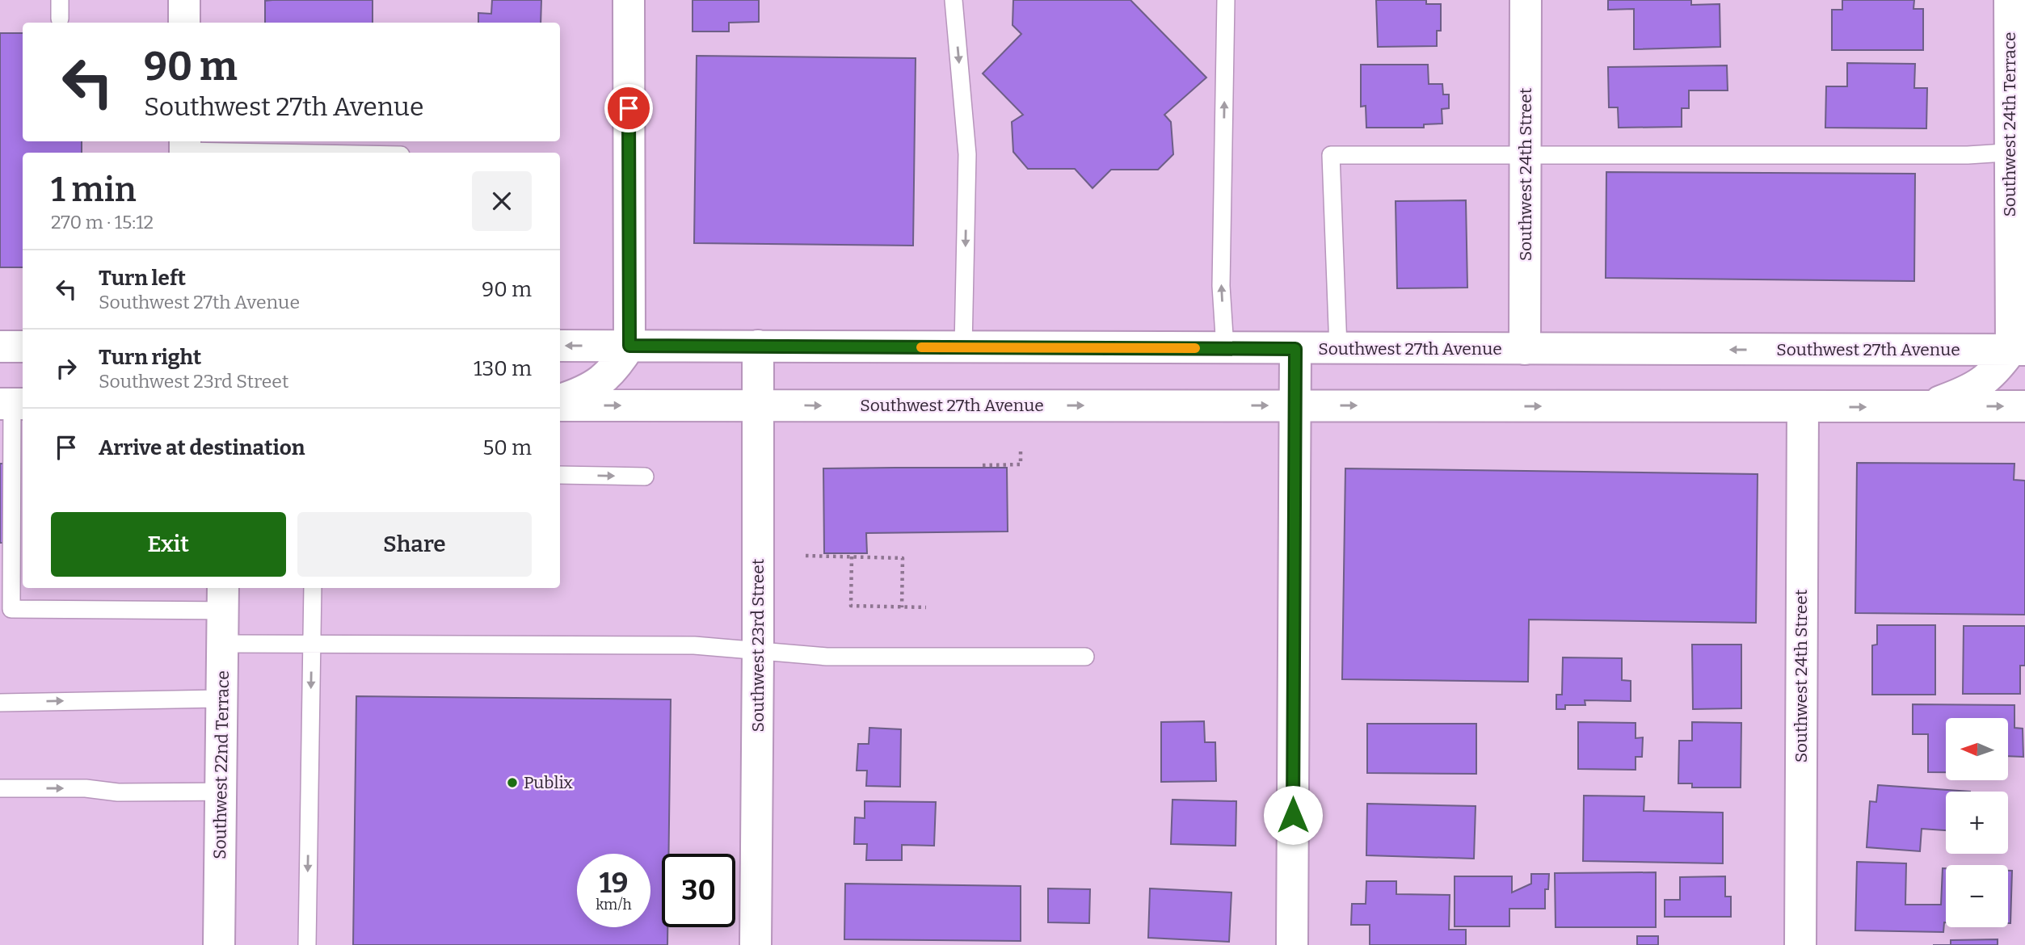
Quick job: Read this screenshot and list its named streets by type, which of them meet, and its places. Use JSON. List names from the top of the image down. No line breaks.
{"streets":{"main road":["Southwest 24th Terrace","Southwest 24th Street","Southwest 27th Avenue","Southwest 23rd Street","Southwest 22nd Terrace"]},"crossings":[["Southwest 24th Terrace","Southwest 27th Avenue"],["Southwest 24th Street","Southwest 27th Avenue"],["Southwest 27th Avenue","Southwest 23rd Street"]],"places":["Publix"],"north":"left","page":{"turn":["90 m","Southwest 27th Avenue"],"heading":["1 min","270 m · 15:12"],"list":[{"name":"Turn left","note":"Southwest 27th Avenue","value":"90 m"},{"name":"Turn right","note":"Southwest 23rd Street","value":"130 m"},{"name":"Arrive at destination","value":"50 m"}],"buttons":["Exit","Share"],"map_buttons":["+","−"],"speed":"19 km/h","limit":"30"}}
